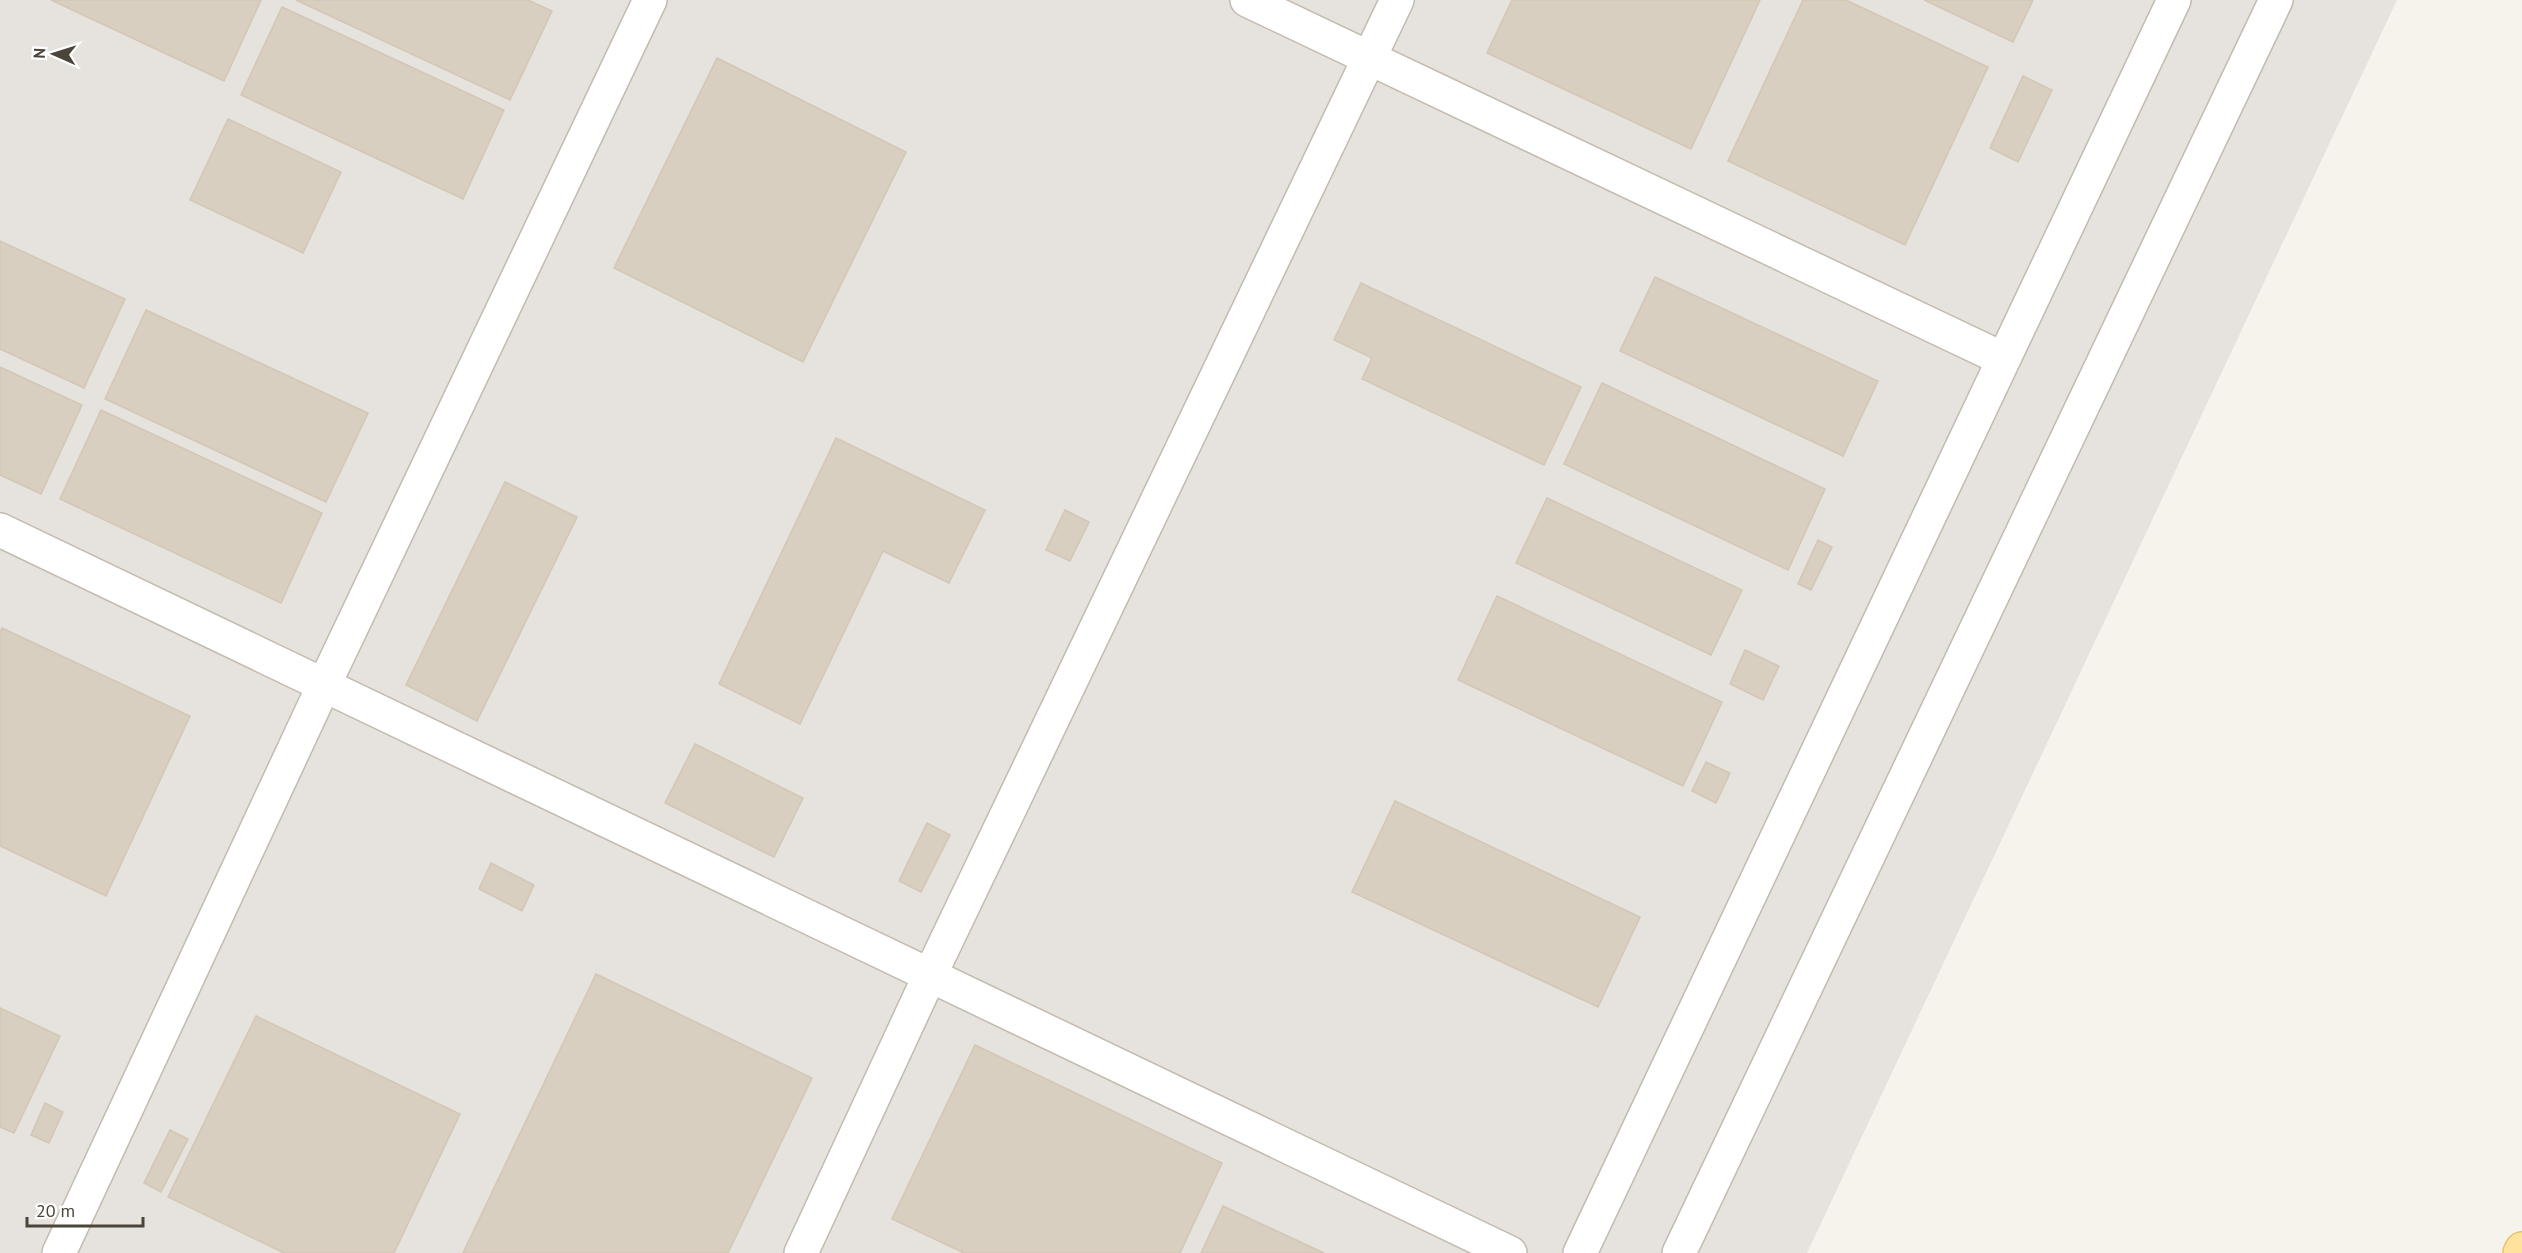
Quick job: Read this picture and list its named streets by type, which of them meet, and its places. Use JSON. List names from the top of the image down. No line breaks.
{"scale_bar":"20 m","north":"left"}
